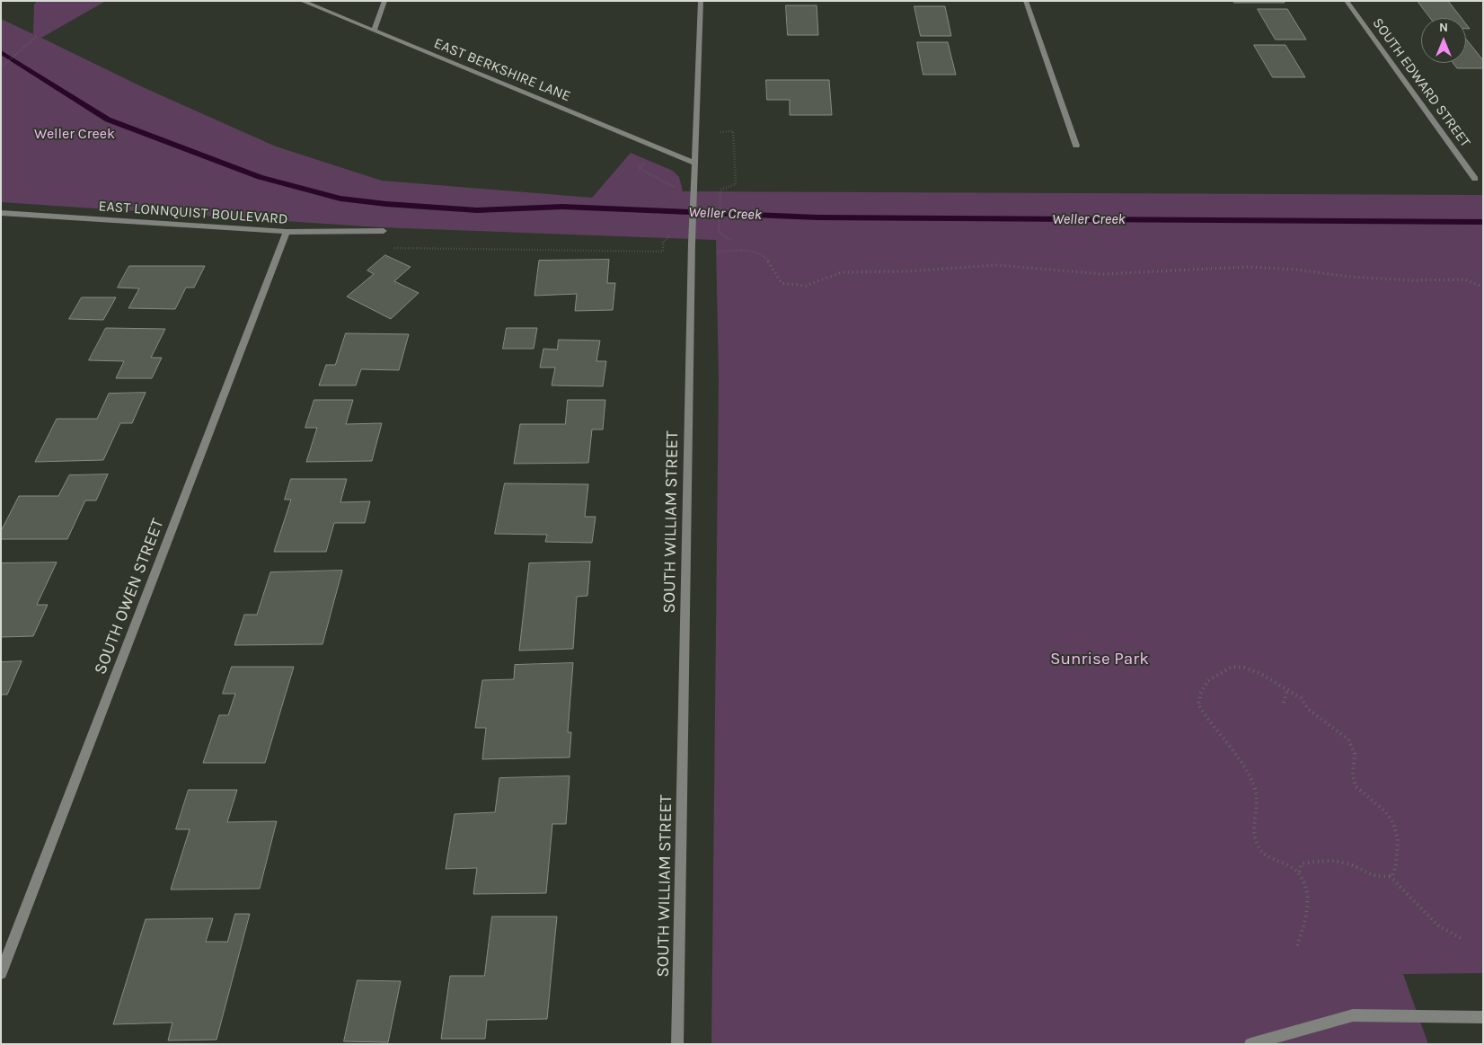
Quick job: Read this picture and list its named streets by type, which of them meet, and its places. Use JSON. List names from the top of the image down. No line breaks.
{"streets":{"street":["EAST BERKSHIRE LANE","SOUTH EDWARD STREET","EAST LONNQUIST BOULEVARD","SOUTH WILLIAM STREET","SOUTH OWEN STREET"]},"crossings":[["EAST BERKSHIRE LANE","SOUTH WILLIAM STREET"],["EAST LONNQUIST BOULEVARD","SOUTH OWEN STREET"]],"water":["Weller Creek"],"parks":["Weller Creek","Sunrise Park"],"north":"top"}
